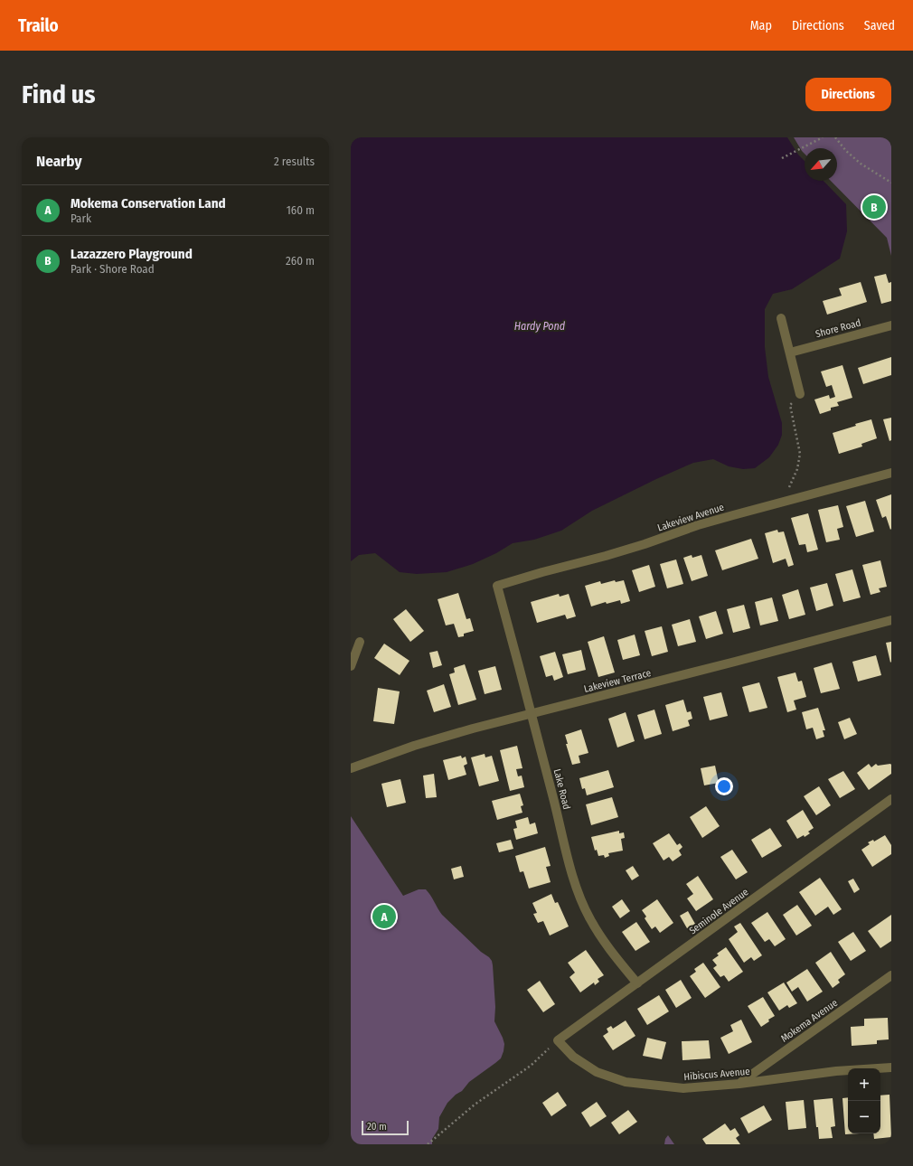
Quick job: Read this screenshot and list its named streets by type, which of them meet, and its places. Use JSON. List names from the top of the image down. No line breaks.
{"streets":{"street":["Shore Road","Lakeview Avenue","Lakeview Terrace","Lake Road","Seminole Avenue","Mokema Avenue","Hibiscus Avenue"]},"crossings":[["Lakeview Avenue","Lake Road"],["Lakeview Terrace","Lake Road"],["Lake Road","Seminole Avenue"],["Seminole Avenue","Hibiscus Avenue"],["Mokema Avenue","Hibiscus Avenue"]],"water":["Hardy Pond"],"scale_bar":"20 m","north":"bottom left","page":{"header":"Trailo","nav":["Map","Directions","Saved"],"buttons":"Directions","title":"Find us","heading":["Nearby","2 results"],"list":[{"mark":"A","name":"Mokema Conservation Land","note":"Park","value":"160 m"},{"mark":"B","name":"Lazazzero Playground","note":"Park · Shore Road","value":"260 m"}],"pins":["B","A"],"map_buttons":["+","−"],"scale":"20 m"}}
